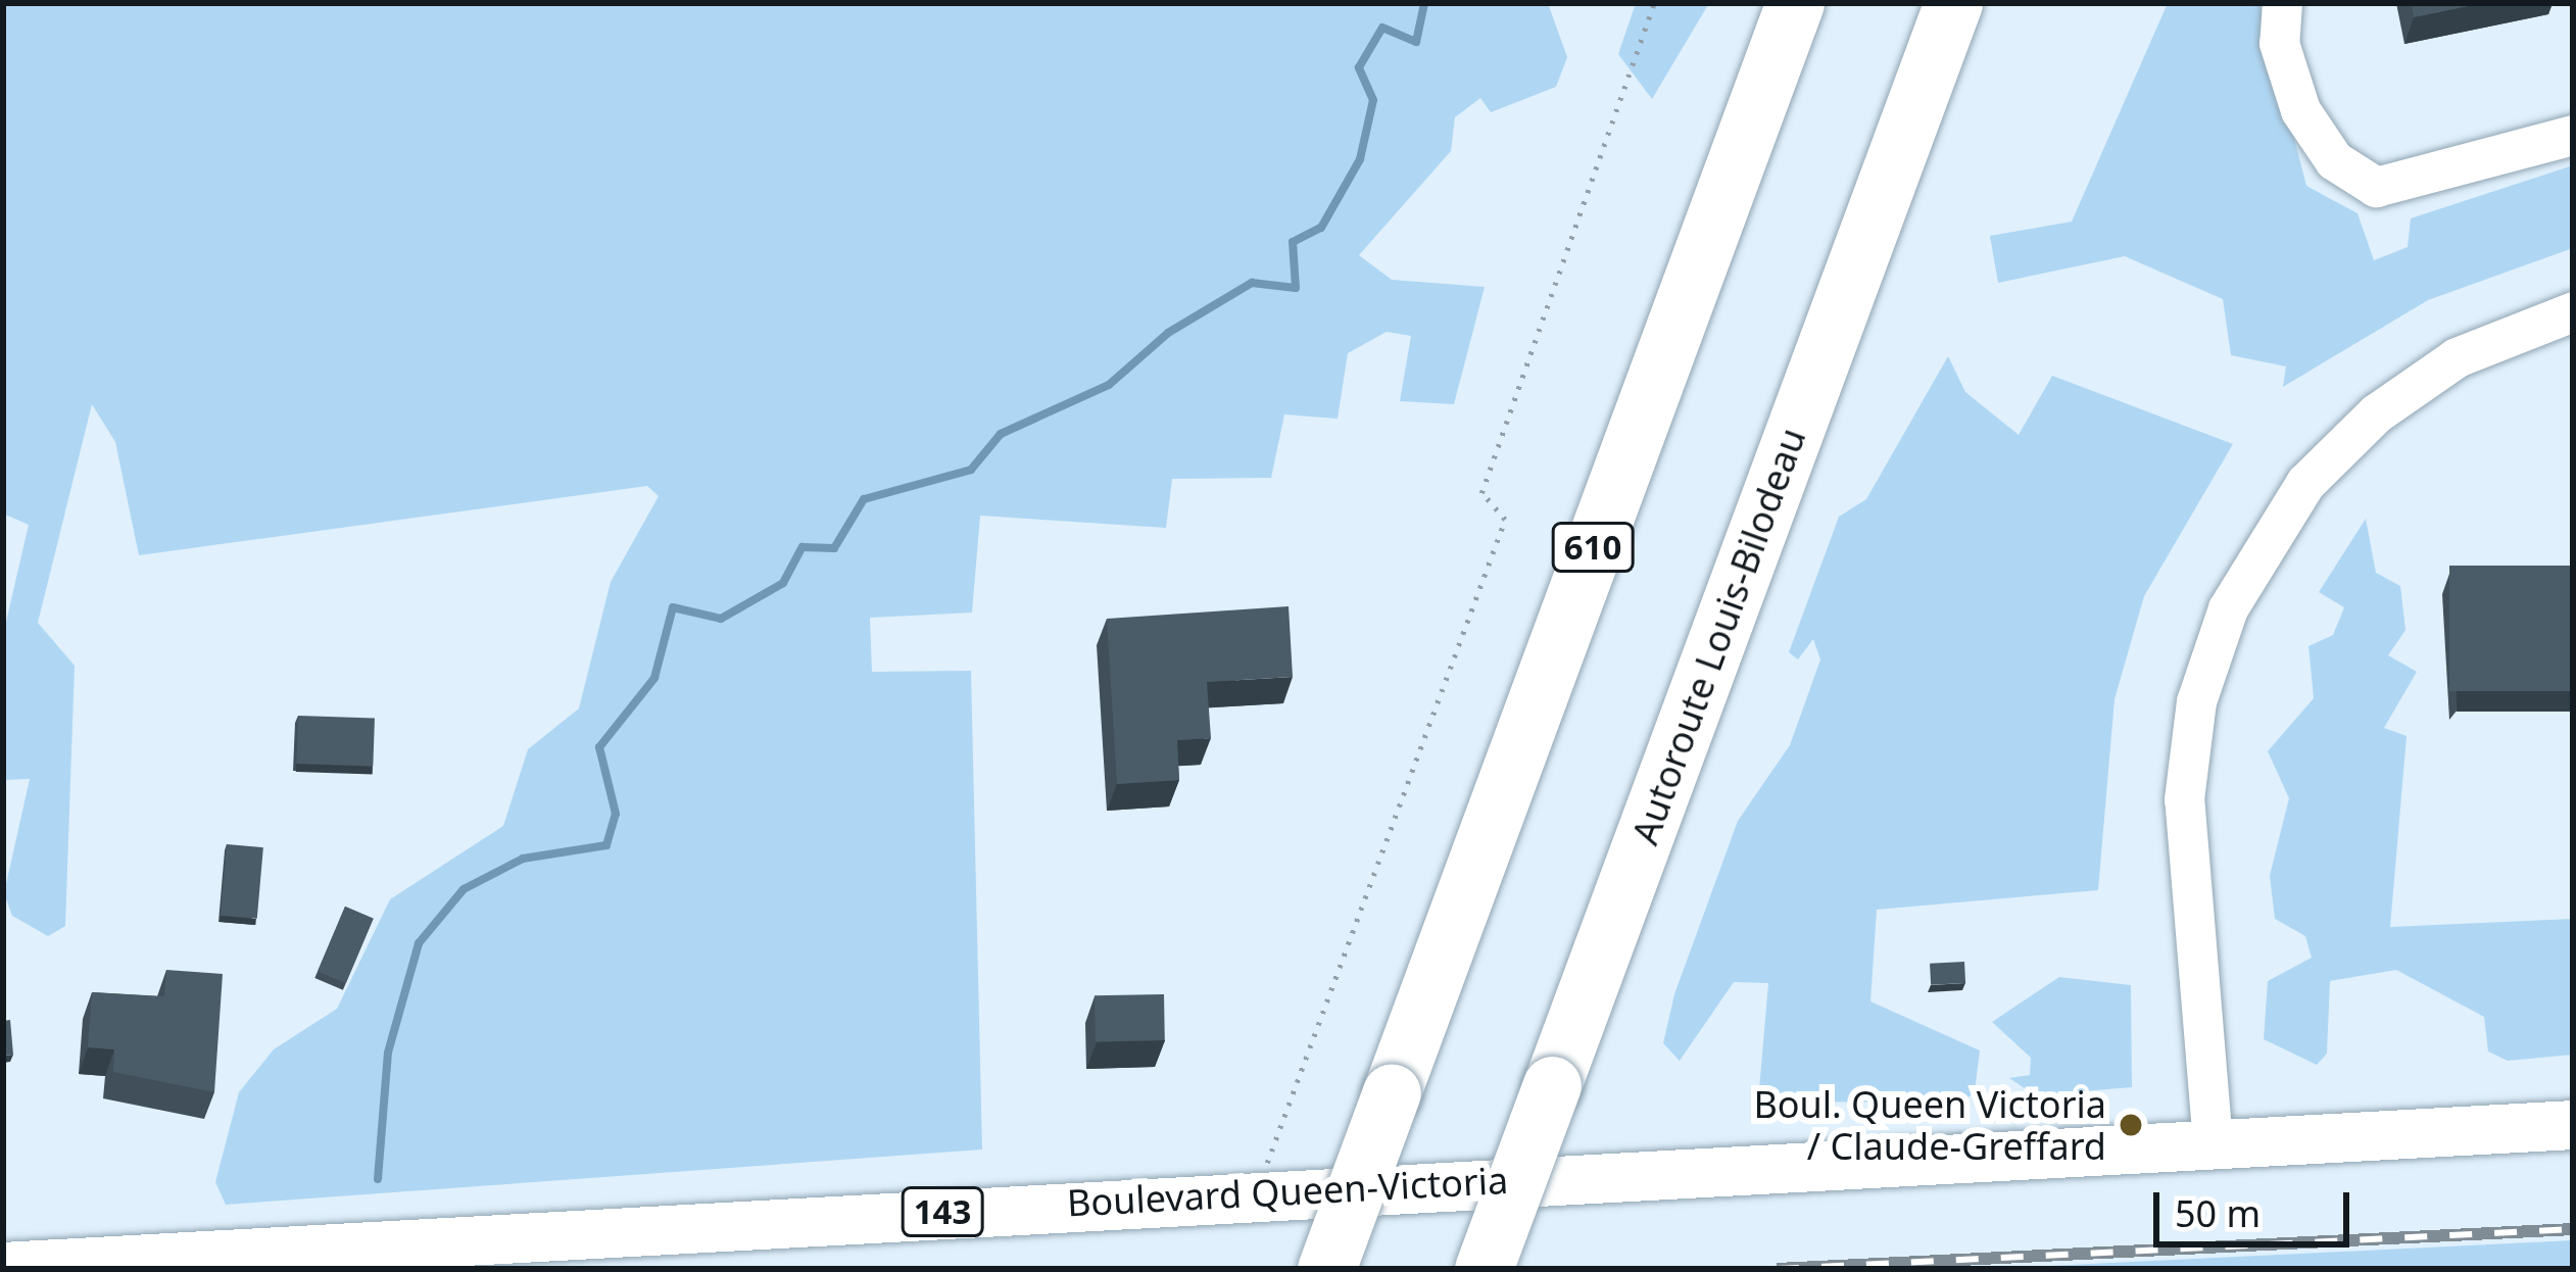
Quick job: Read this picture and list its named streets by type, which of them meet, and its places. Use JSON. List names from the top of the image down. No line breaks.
{"streets":{"highway":["610","Autoroute Louis-Bilodeau"],"main road":["Boulevard Queen-Victoria","143"]},"places":["Boul. Queen Victoria / Claude-Greffard"],"scale_bar":"50 m"}
